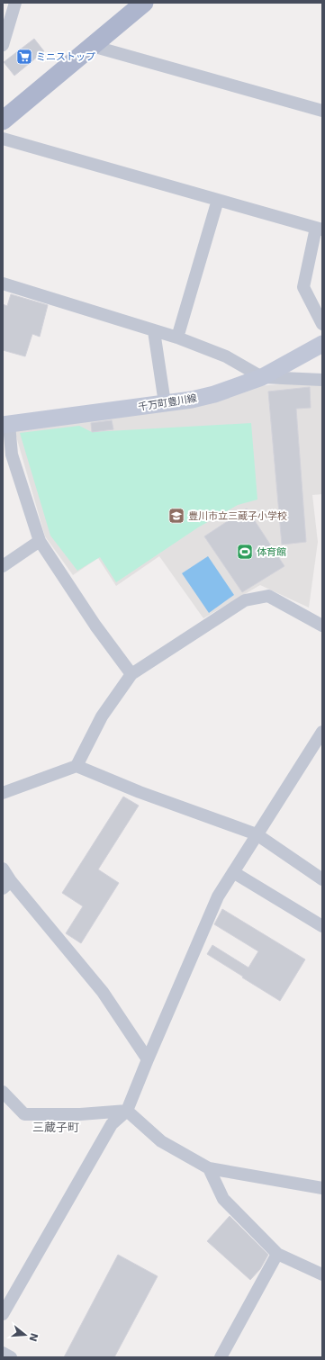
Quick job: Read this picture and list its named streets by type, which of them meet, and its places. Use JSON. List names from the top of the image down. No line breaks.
{"streets":{"main road":["千万町豊川線"]},"districts":["三蔵子町"],"places":{"supermarket":["ミニストップ"],"school or university":["豊川市立三蔵子小学校"],"sports":["体育館"]},"north":"right"}
